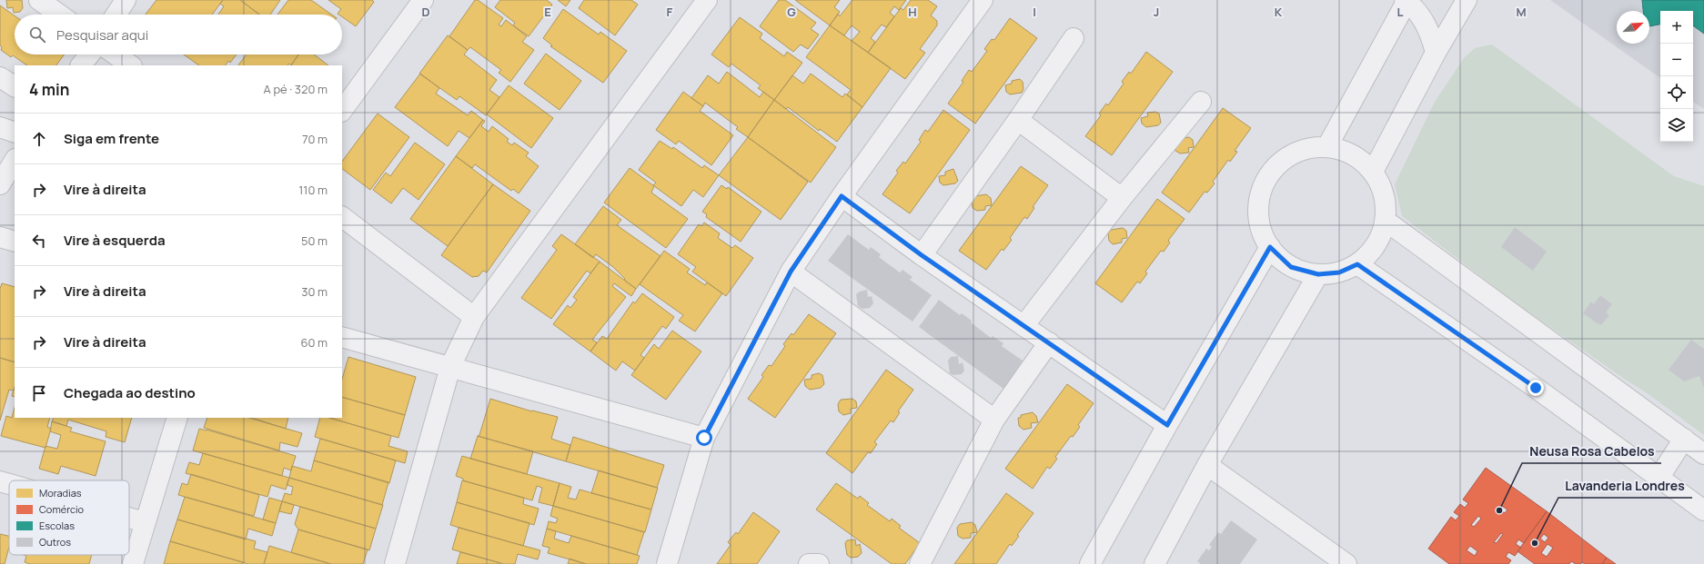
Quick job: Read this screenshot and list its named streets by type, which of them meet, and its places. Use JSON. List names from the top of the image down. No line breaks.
{"places":["Neusa Rosa Cabelos","Lavanderia Londres"],"legend":["Moradias","Comércio","Escolas","Outros"],"north":"top right","page":{"map_buttons":["+","−"],"search":"Pesquisar aqui","heading":["4 min","A pé · 320 m"],"list":[["Siga em frente","70 m"],["Vire à direita","110 m"],["Vire à esquerda","50 m"],["Vire à direita","30 m"],["Vire à direita","60 m"],"Chegada ao destino"]},"grid":{"columns":["D","E","F","G","H","I","J","K","L","M"]}}
